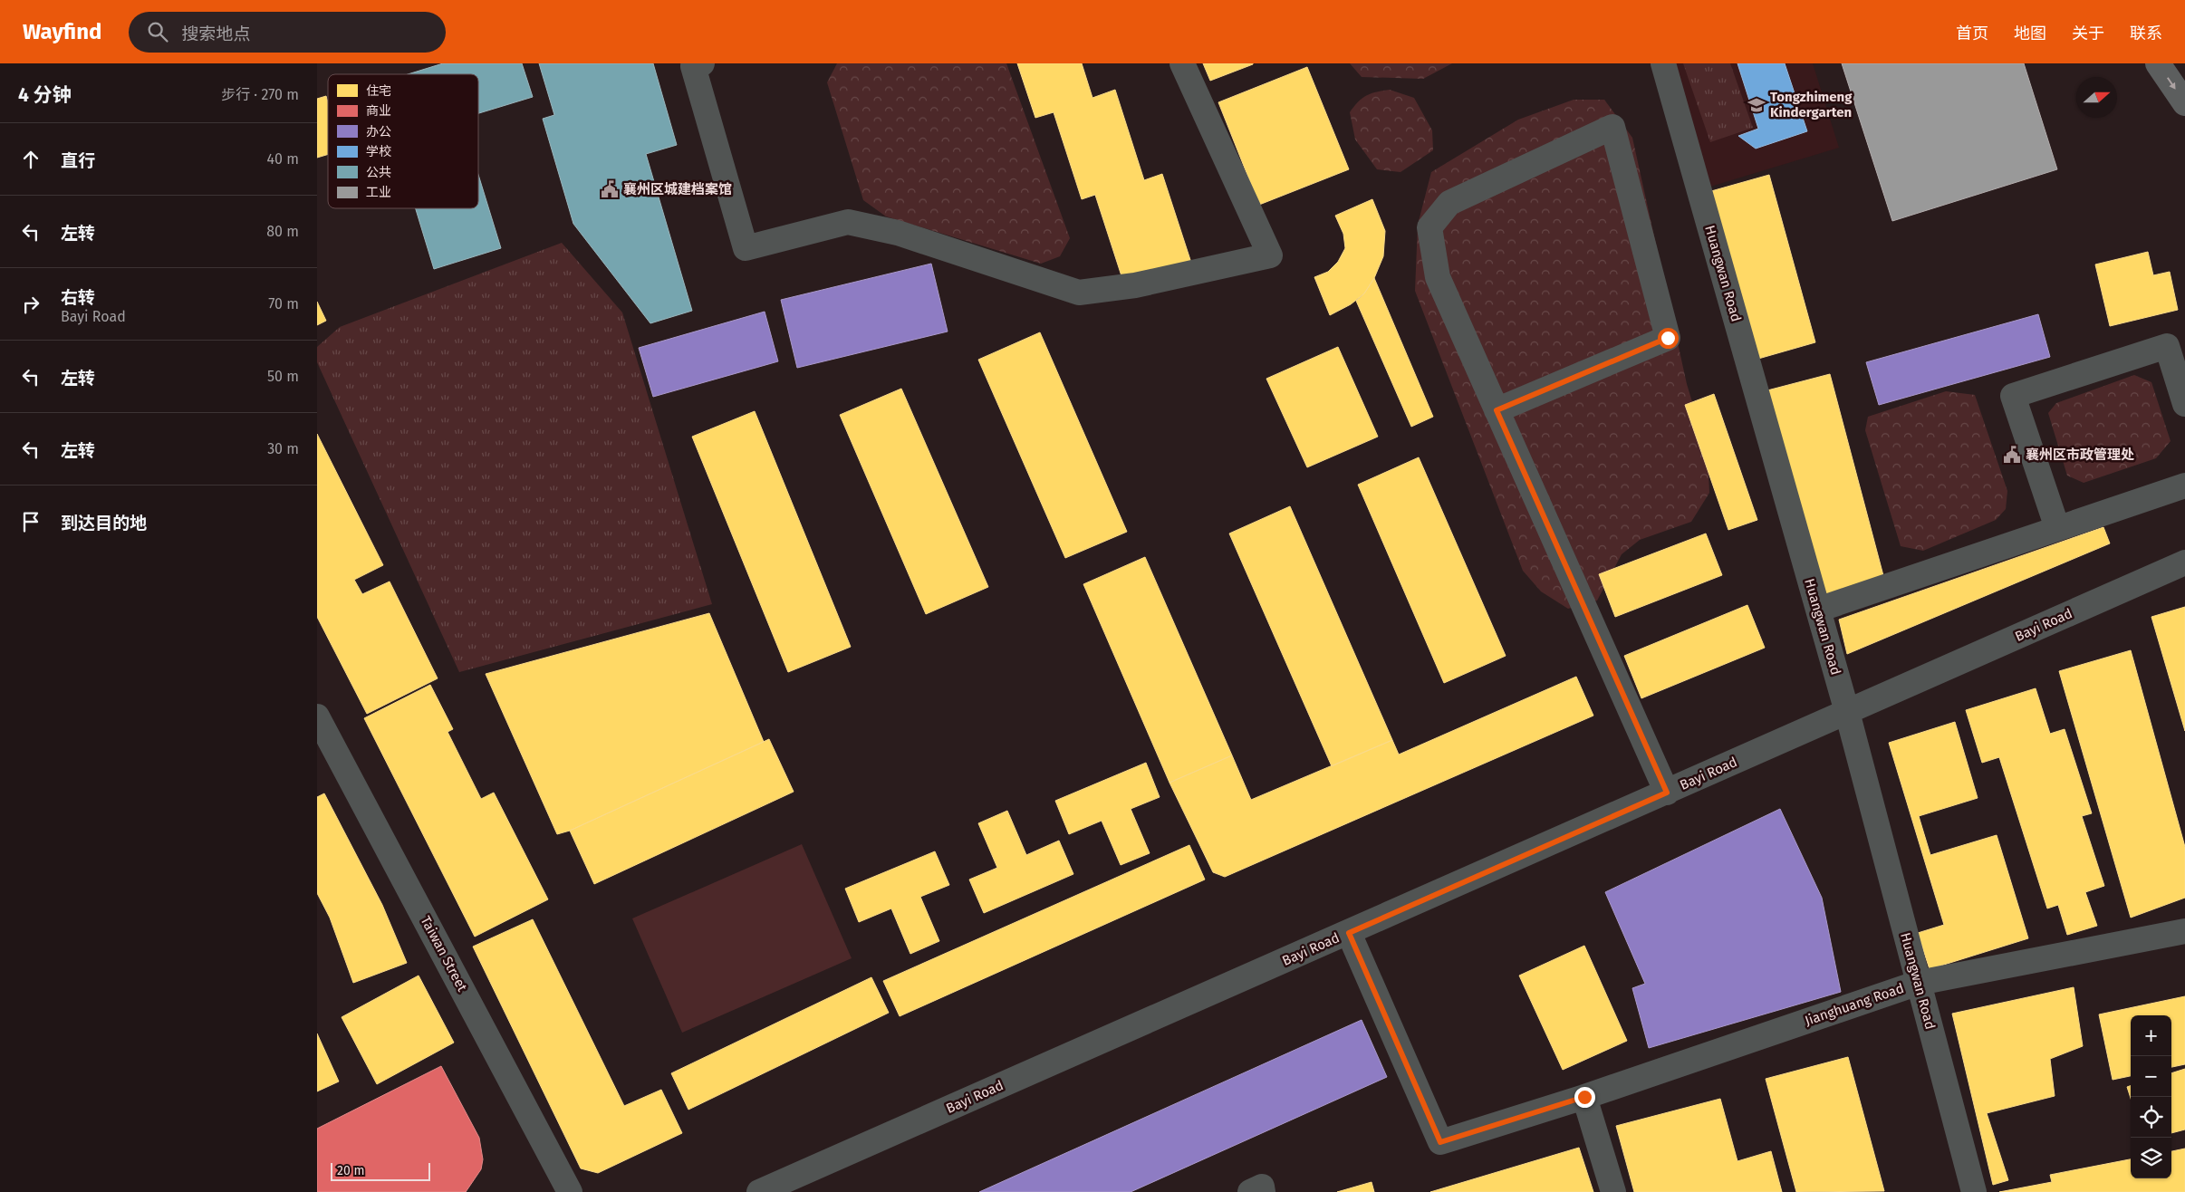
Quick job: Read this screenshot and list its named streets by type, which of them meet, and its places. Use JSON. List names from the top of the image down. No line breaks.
{"streets":{"street":["Huangwan Road","Bayi Road","Taiwan Street","Jianghuang Road"]},"crossings":[["Huangwan Road","Bayi Road"],["Huangwan Road","Jianghuang Road"],["Bayi Road","Jianghuang Road"]],"places":{"school or university":["Tongzhimeng Kindergarten"],"public building":["襄州区城建档案馆","襄州区市政管理处"]},"legend":["住宅","商业","办公","学校","公共","工业"],"scale_bar":"20 m","north":"right","page":{"header":"Wayfind","search":"搜索地点","nav":["首页","地图","关于","联系"],"heading":["4 分钟","步行 · 270 m"],"list":[["直行","40 m"],["左转","80 m"],["右转","Bayi Road","70 m"],["左转","50 m"],["左转","30 m"],"到达目的地"],"map_buttons":["+","−"],"scale":"20 m"}}
